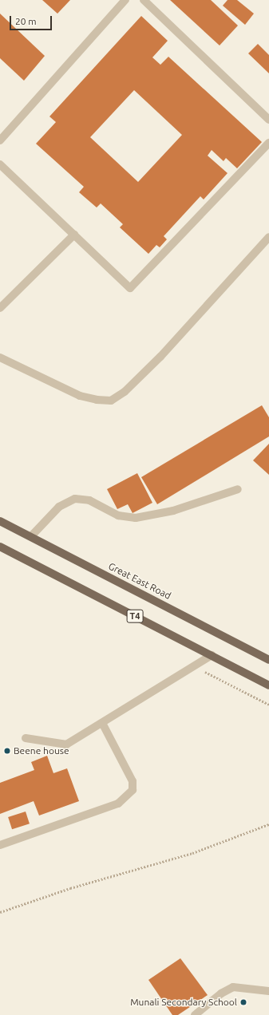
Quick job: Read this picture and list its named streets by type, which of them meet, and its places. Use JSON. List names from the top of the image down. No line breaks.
{"streets":{"main road":["Great East Road","T4"]},"places":["Beene house","Munali Secondary School"],"scale_bar":"20 m"}
